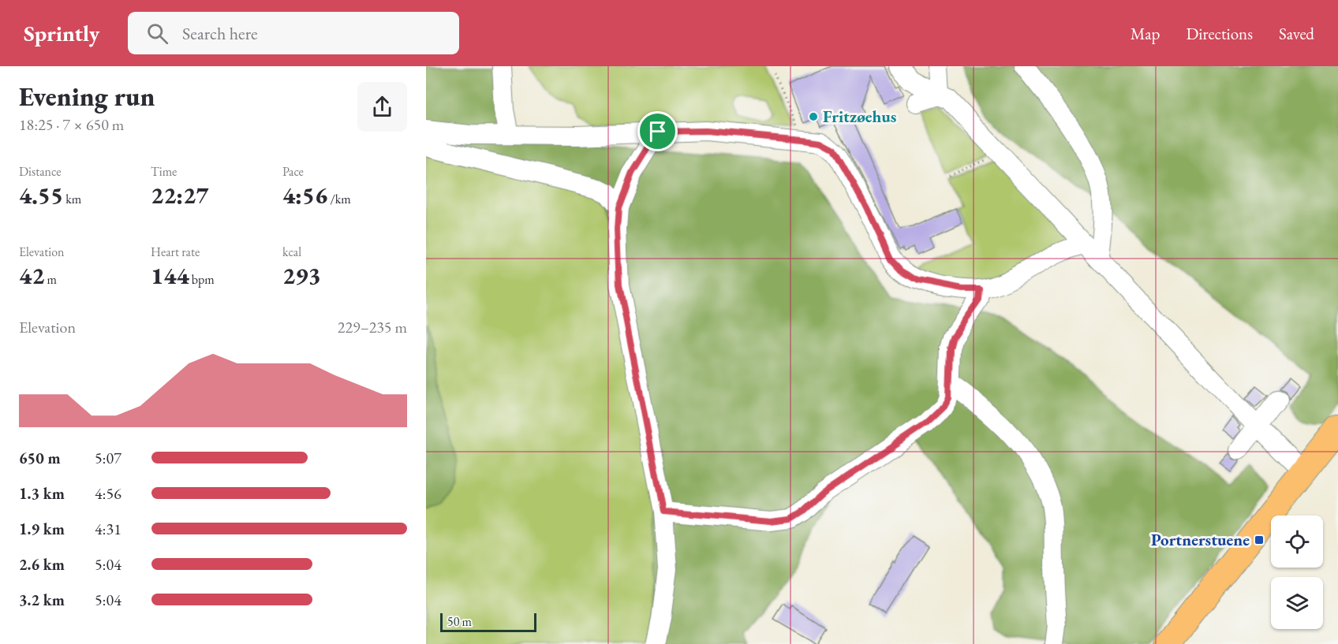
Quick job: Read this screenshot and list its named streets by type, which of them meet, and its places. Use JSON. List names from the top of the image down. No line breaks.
{"places":{"other":["Fritzøehus"],"transit":["Portnerstuene"]},"scale_bar":"50 m","page":{"header":"Sprintly","search":"Search here","nav":["Map","Directions","Saved"],"heading":["Evening run","18:25 · 7 × 650 m"],"stats":[["Distance","4.55 km"],["Time","22:27"],["Pace","4:56 /km"],["Elevation","42 m"],["Heart rate","144 bpm"],["kcal","293"]],"chart":["Elevation","229–235 m"],"list":[{"name":"650 m","note":"5:07"},{"name":"1.3 km","note":"4:56"},{"name":"1.9 km","note":"4:31"},{"name":"2.6 km","note":"5:04"},{"name":"3.2 km","note":"5:04"}],"scale":"50 m"}}
